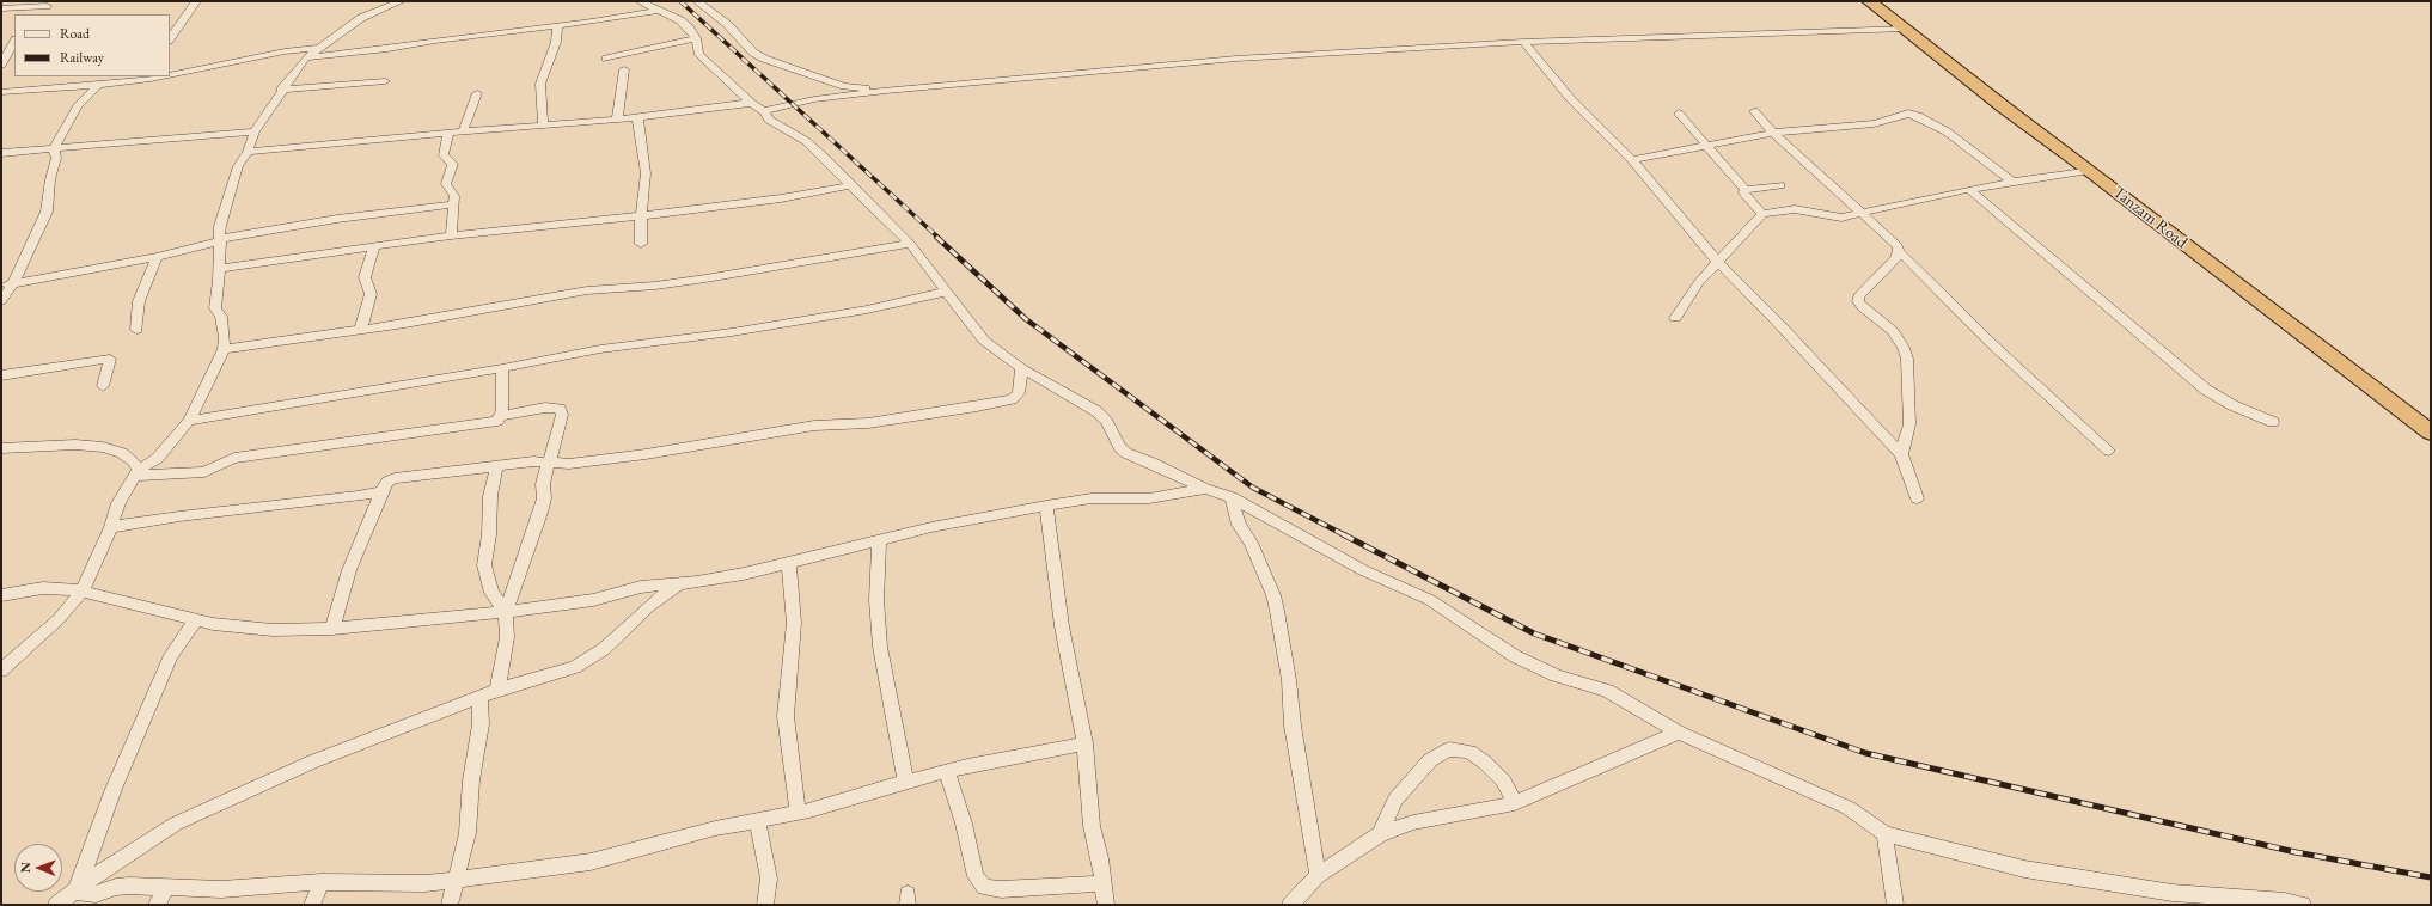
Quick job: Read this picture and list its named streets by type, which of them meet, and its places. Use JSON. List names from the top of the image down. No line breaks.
{"streets":{"highway":["Tanzam Road"]},"legend":["Road","Railway"],"north":"left"}
